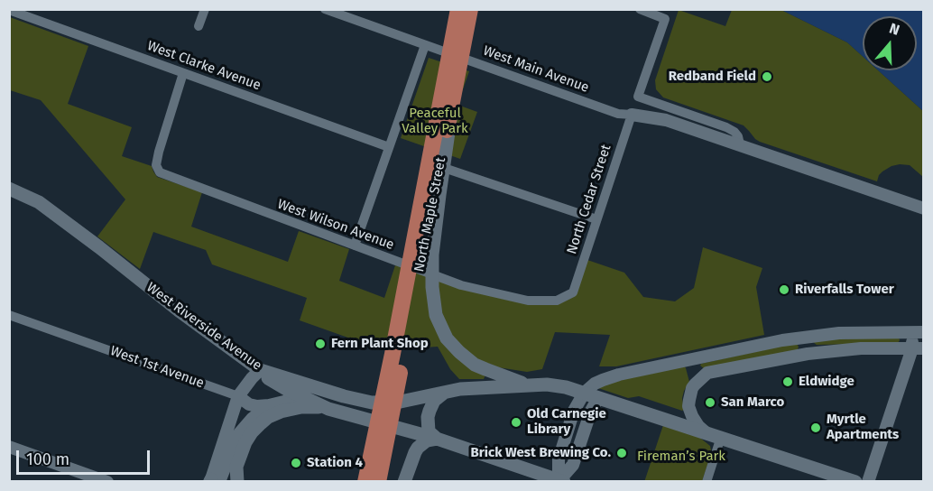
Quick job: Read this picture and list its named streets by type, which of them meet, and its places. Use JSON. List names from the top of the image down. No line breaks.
{"streets":{"main road":["North Maple Street","West Riverside Avenue"],"street":["West Clarke Avenue","West Main Avenue","North Cedar Street","West Wilson Avenue","West 1st Avenue"]},"crossings":[["West Clarke Avenue","West Wilson Avenue"],["West Main Avenue","North Cedar Street"],["North Cedar Street","West Wilson Avenue"]],"parks":["Peaceful Valley Park","Fireman’s Park"],"places":["Redband Field","Riverfalls Tower","Fern Plant Shop","Eldwidge","San Marco","Old Carnegie Library","Myrtle Apartments","Brick West Brewing Co.","Station 4"],"scale_bar":"100 m","north":"top"}
